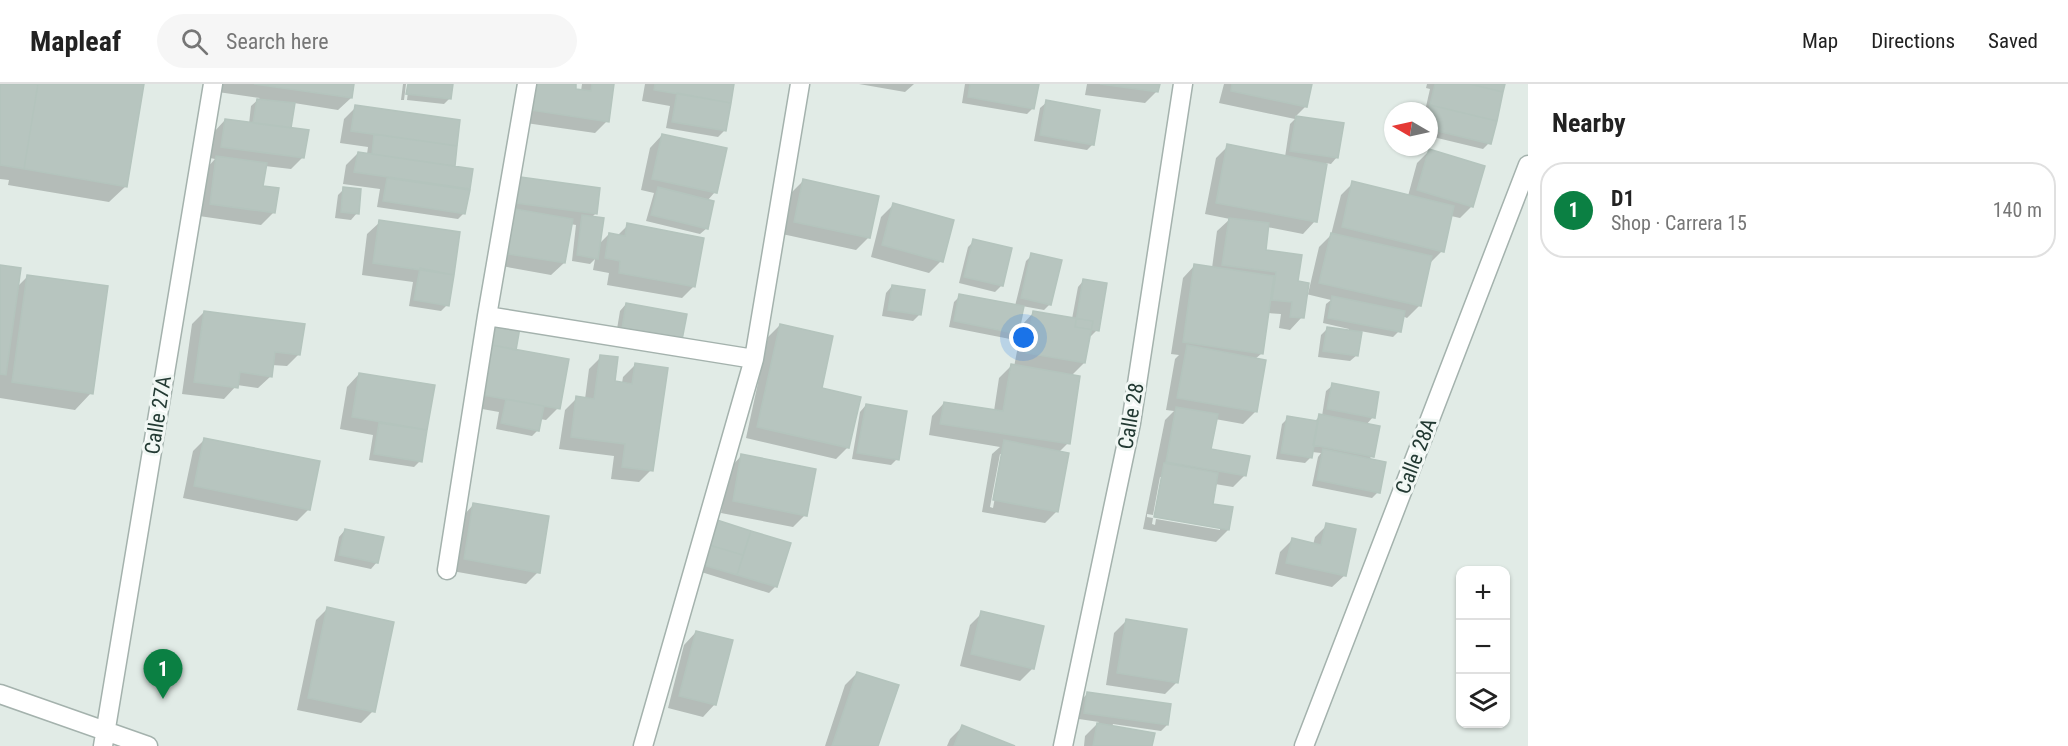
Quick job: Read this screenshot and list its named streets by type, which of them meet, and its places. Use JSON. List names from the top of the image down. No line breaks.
{"streets":{"street":["Calle 27A","Calle 28","Calle 28A"]},"north":"left","page":{"header":"Mapleaf","search":"Search here","nav":["Map","Directions","Saved"],"heading":"Nearby","list":[{"mark":"1","name":"D1","note":"Shop · Carrera 15","value":"140 m"}],"map_buttons":["+","−"],"pins":"1"}}
